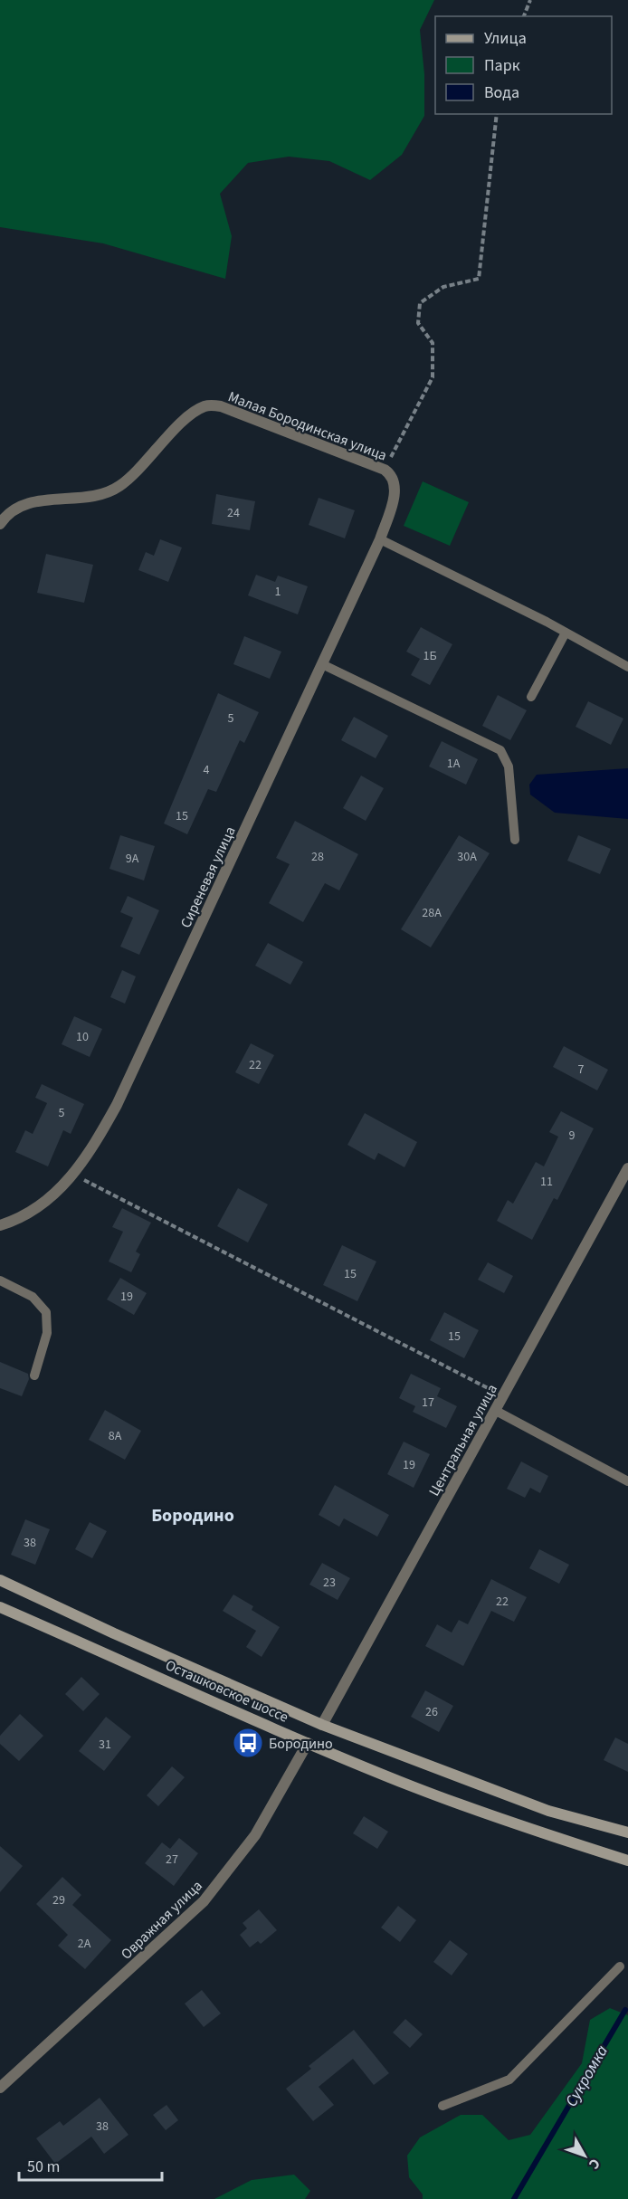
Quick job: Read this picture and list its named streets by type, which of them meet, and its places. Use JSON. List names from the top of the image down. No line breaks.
{"streets":{"main road":["Осташковское шоссе"],"street":["Малая Бородинская улица","Сиреневая улица","Центральная улица","Овражная улица"]},"crossings":[["Малая Бородинская улица","Сиреневая улица"],["Центральная улица","Осташковское шоссе"],["Осташковское шоссе","Овражная улица"]],"districts":["Бородино"],"water":["Сукромка"],"places":{"bus stop":["Бородино"]},"house_numbers":["24","1","1Б","5","1А","4","15","28","30А","9А","28А","10","22","7","5","9","11","15","19","15","17","8А","19","38","23","22","26","31","27","29","2А","38"],"legend":["Улица","Парк","Вода"],"scale_bar":"50 m","north":"bottom right"}
